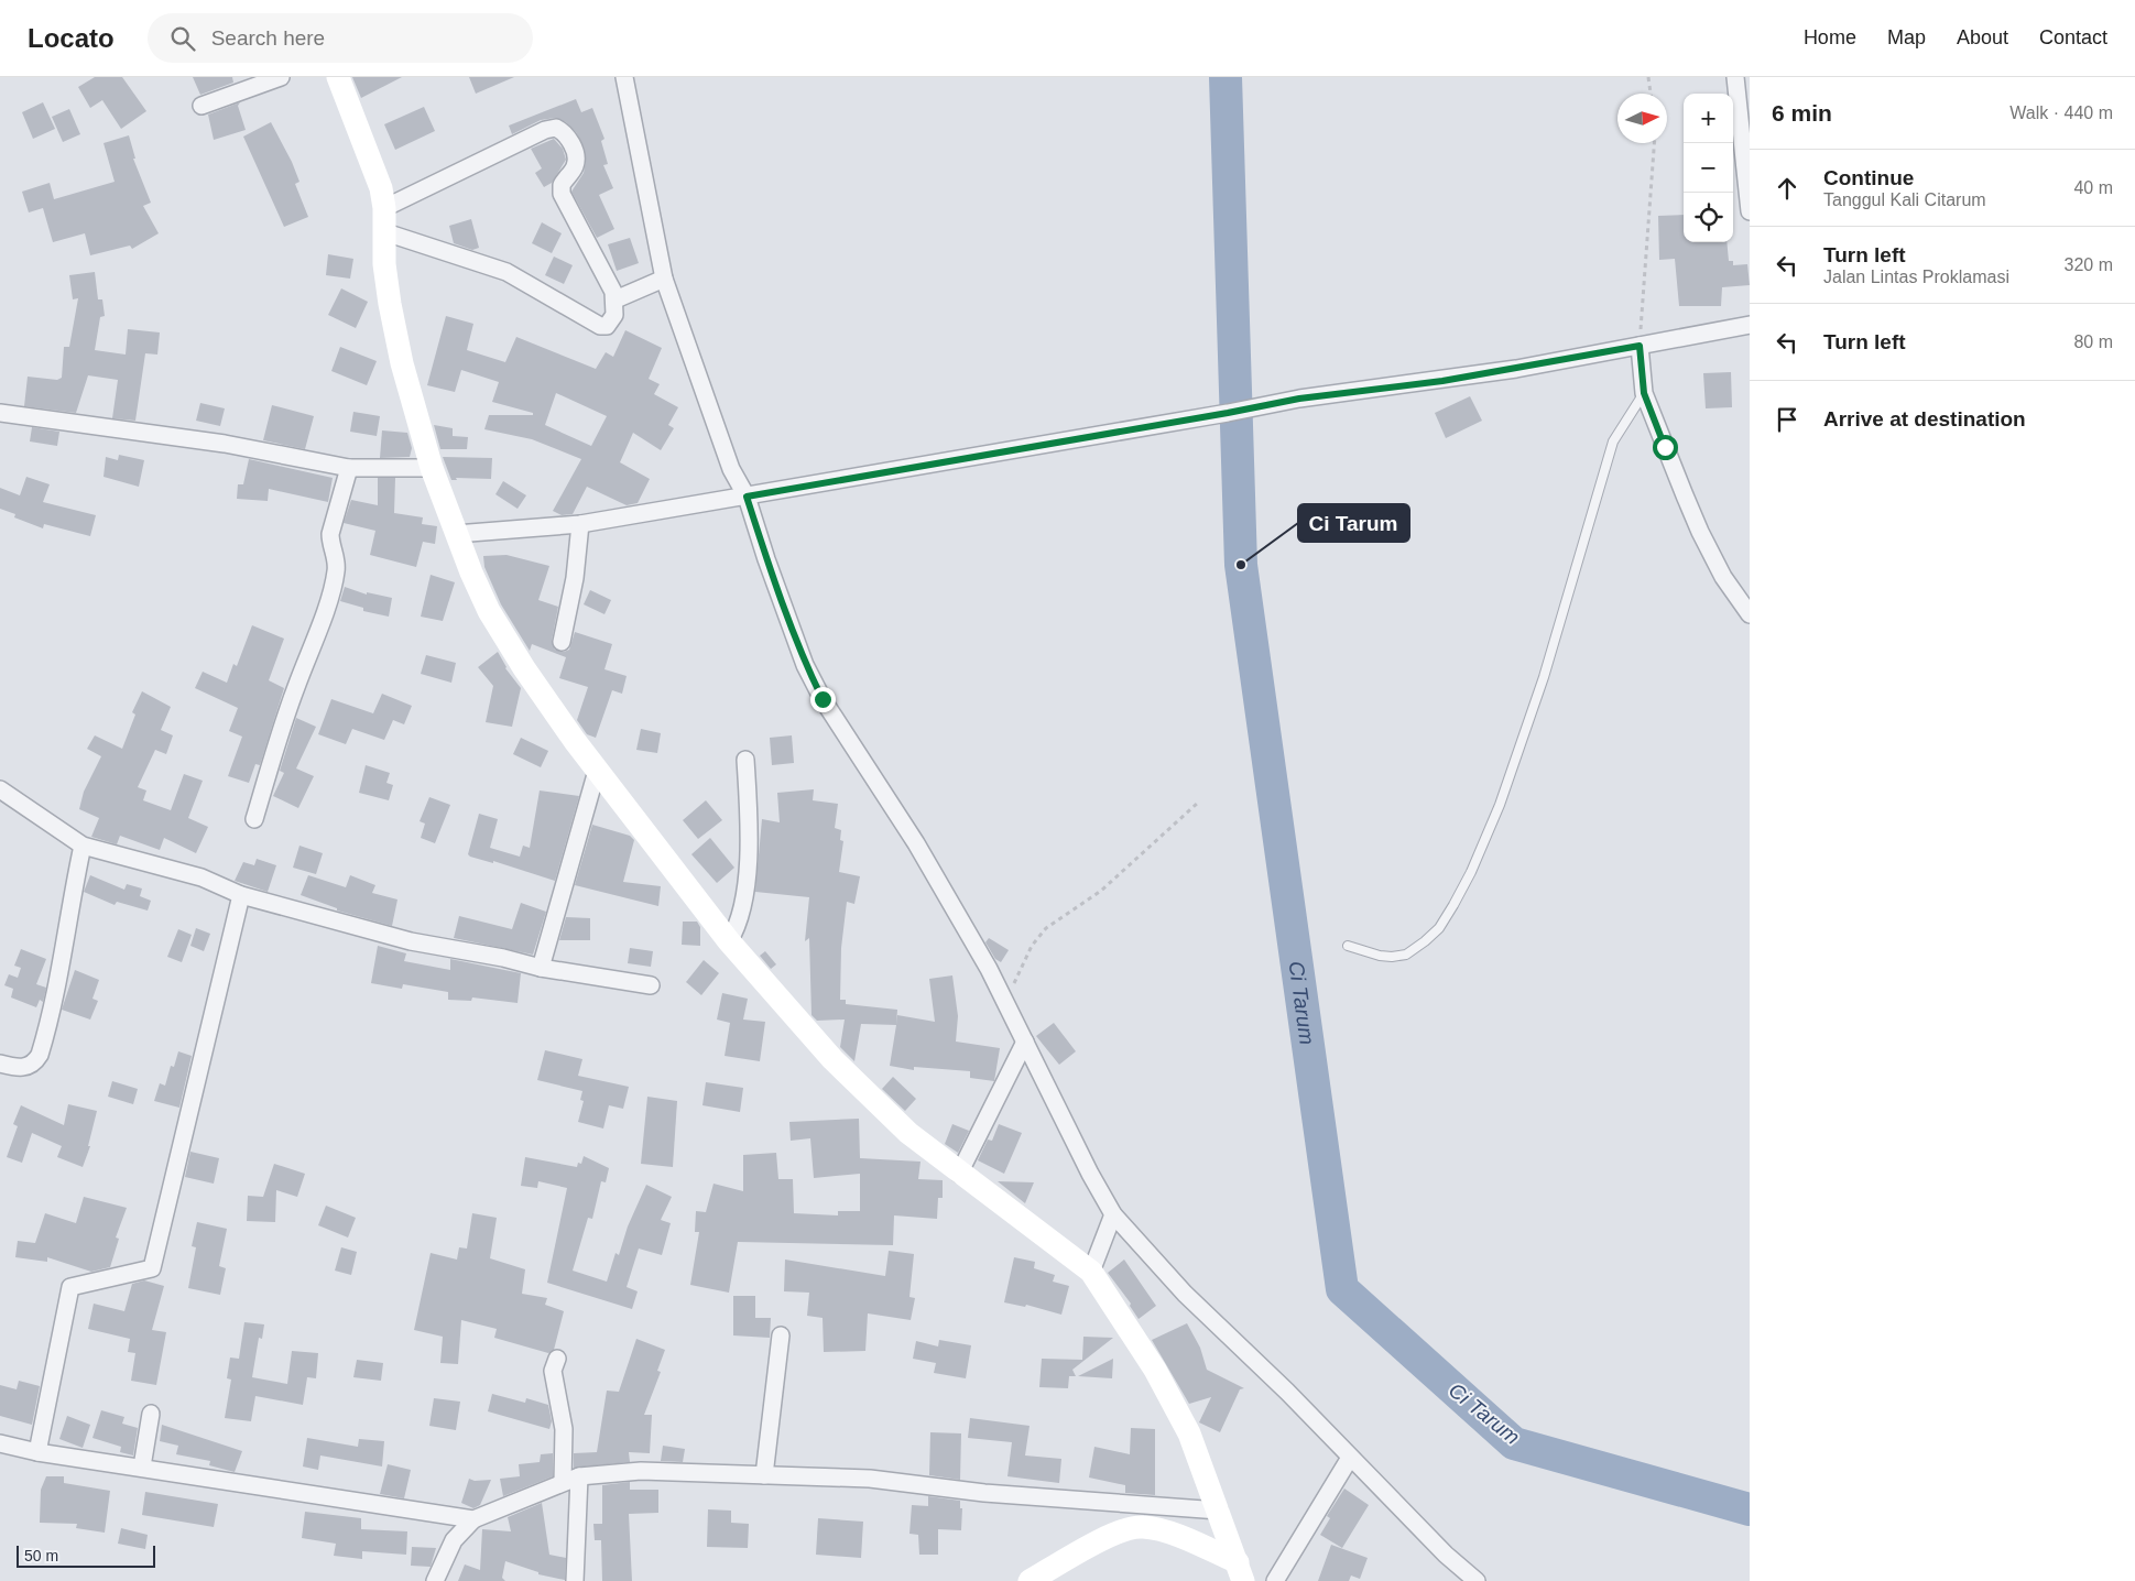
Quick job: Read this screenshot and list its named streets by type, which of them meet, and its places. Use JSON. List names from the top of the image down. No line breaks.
{"water":["Ci Tarum"],"places":["Ci Tarum"],"scale_bar":"50 m","north":"right","page":{"header":"Locato","search":"Search here","nav":["Home","Map","About","Contact"],"heading":["6 min","Walk · 440 m"],"map_buttons":["+","−"],"list":[["Continue","Tanggul Kali Citarum","40 m"],["Turn left","Jalan Lintas Proklamasi","320 m"],["Turn left","80 m"],"Arrive at destination"],"scale":"50 m"}}
